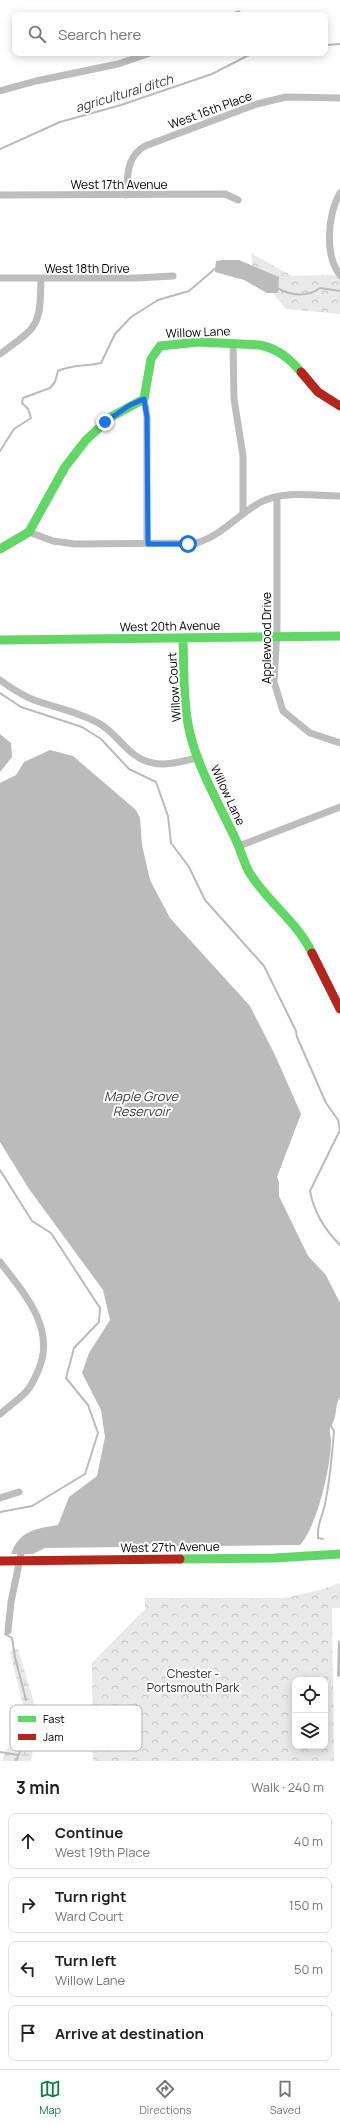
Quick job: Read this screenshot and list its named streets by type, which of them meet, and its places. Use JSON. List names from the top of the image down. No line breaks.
{"streets":{"street":["West 16th Place","West 17th Avenue","West 18th Drive","Willow Lane","West 20th Avenue","Applewood Drive","Willow Court","West 27th Avenue"]},"crossings":[["West 16th Place","West 17th Avenue"],["Willow Lane","Willow Court"],["West 20th Avenue","Applewood Drive"],["West 20th Avenue","Willow Court"]],"water":["agricultural ditch","Maple Grove Reservoir"],"parks":["Chester - Portsmouth Park"],"legend":["Fast","Jam"],"page":{"search":"Search here","heading":["3 min","Walk · 240 m"],"list":[["Continue","West 19th Place","40 m"],["Turn right","Ward Court","150 m"],["Turn left","Willow Lane","50 m"],"Arrive at destination"],"nav":["Map","Directions","Saved"]}}
